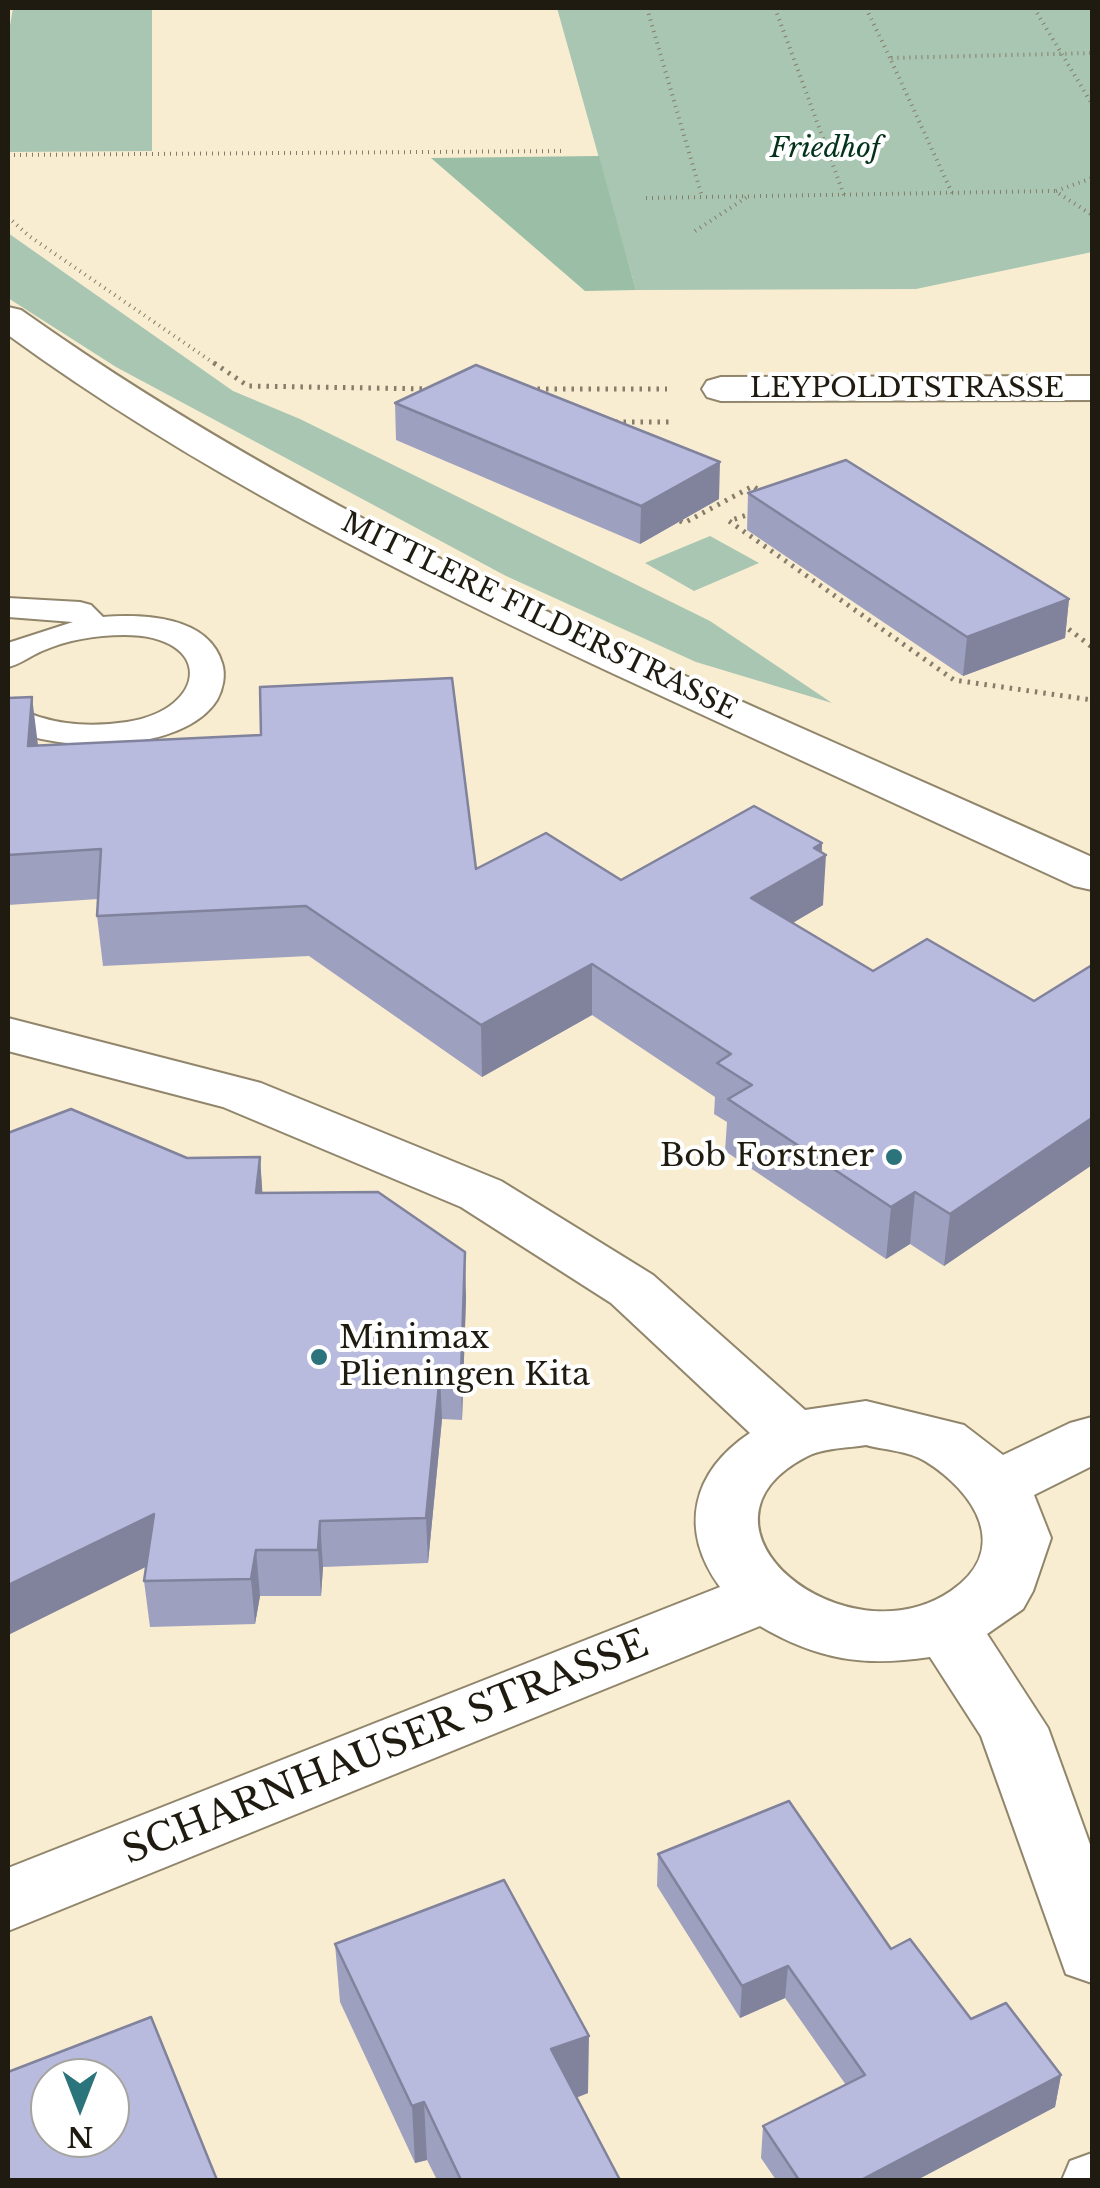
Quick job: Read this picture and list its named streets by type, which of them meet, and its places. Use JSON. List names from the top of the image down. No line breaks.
{"streets":{"street":["LEYPOLDTSTRASSE","MITTLERE FILDERSTRASSE","SCHARNHAUSER STRASSE"]},"parks":["Friedhof"],"places":["Bob Forstner","Minimax Plieningen Kita"],"north":"bottom"}
